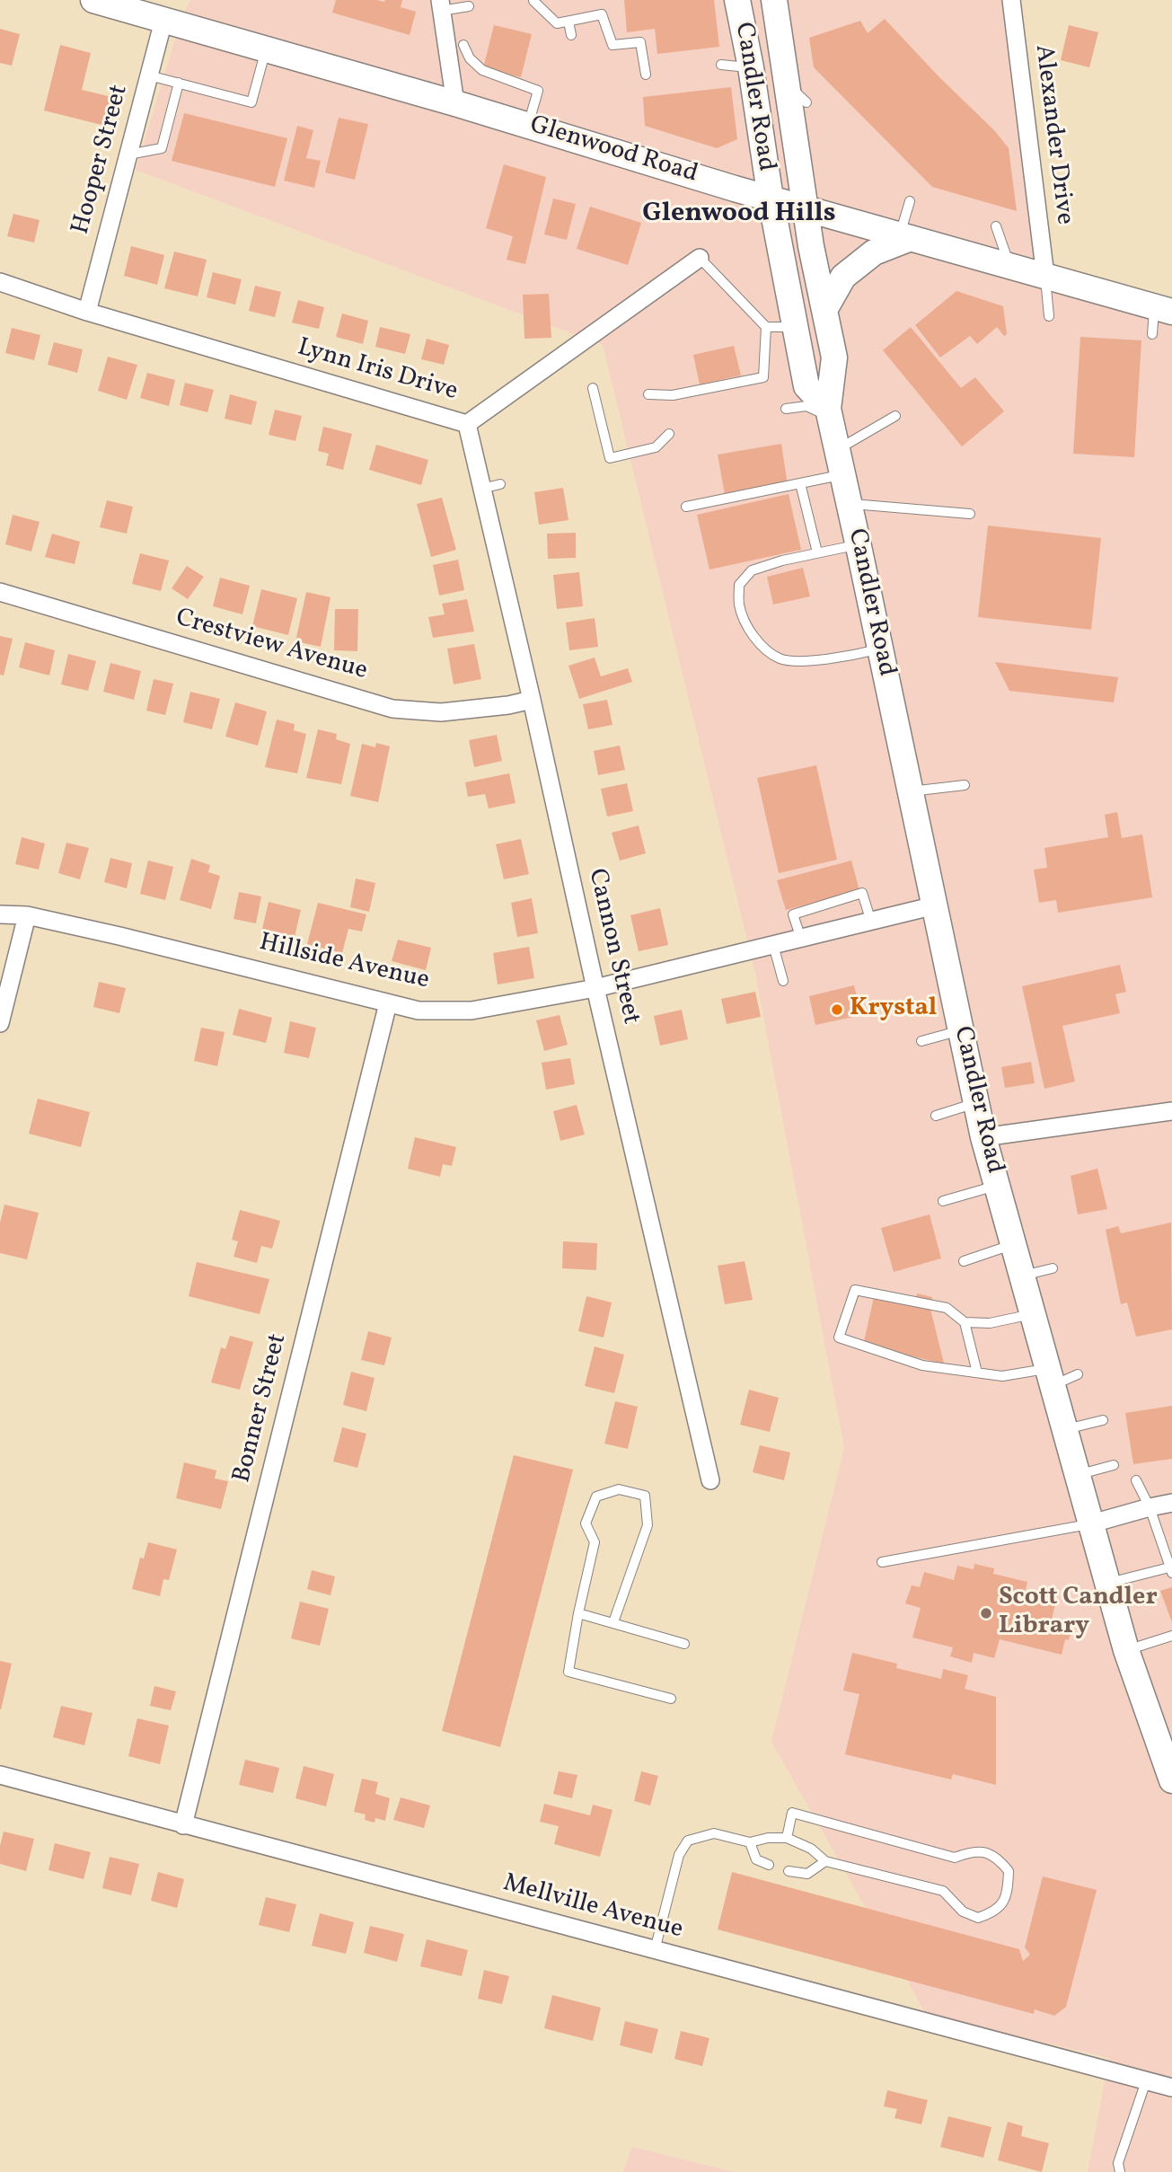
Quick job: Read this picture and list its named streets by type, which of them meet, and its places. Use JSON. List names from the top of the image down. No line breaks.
{"streets":{"main road":["Candler Road","Glenwood Road"],"street":["Alexander Drive","Hooper Street","Lynn Iris Drive","Crestview Avenue","Cannon Street","Hillside Avenue","Bonner Street","Mellville Avenue"]},"crossings":[["Candler Road","Glenwood Road"],["Candler Road","Hillside Avenue"],["Alexander Drive","Glenwood Road"],["Glenwood Road","Hooper Street"],["Hooper Street","Lynn Iris Drive"],["Lynn Iris Drive","Cannon Street"],["Crestview Avenue","Cannon Street"],["Cannon Street","Hillside Avenue"],["Hillside Avenue","Bonner Street"],["Bonner Street","Mellville Avenue"]],"districts":["Glenwood Hills"],"places":["Krystal","Scott Candler Library"]}
